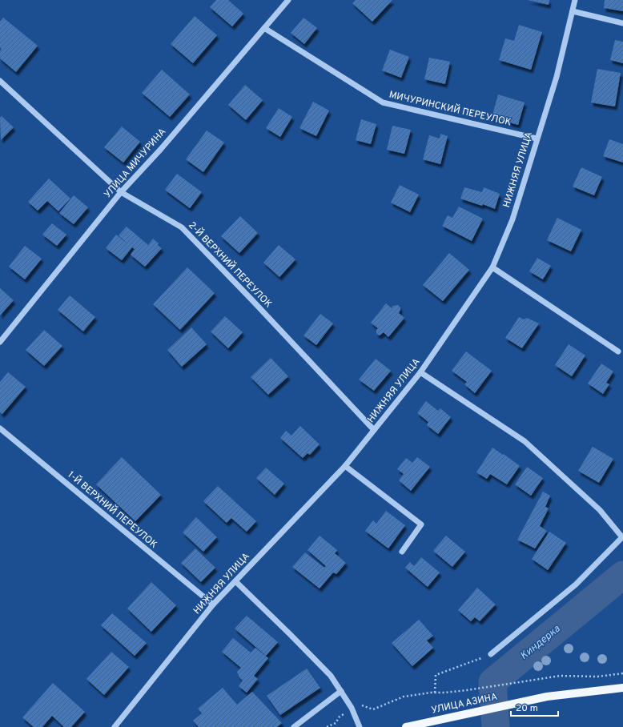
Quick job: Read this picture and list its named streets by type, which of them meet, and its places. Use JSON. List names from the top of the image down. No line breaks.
{"streets":{"main road":["УЛИЦА АЗИНА"],"street":["МИЧУРИНСКИЙ ПЕРЕУЛОК","УЛИЦА МИЧУРИНА","НИЖНЯЯ УЛИЦА","2-Й ВЕРХНИЙ ПЕРЕУЛОК","1-Й ВЕРХНИЙ ПЕРЕУЛОК"]},"crossings":[["МИЧУРИНСКИЙ ПЕРЕУЛОК","УЛИЦА МИЧУРИНА"],["МИЧУРИНСКИЙ ПЕРЕУЛОК","НИЖНЯЯ УЛИЦА"],["УЛИЦА МИЧУРИНА","2-Й ВЕРХНИЙ ПЕРЕУЛОК"],["НИЖНЯЯ УЛИЦА","2-Й ВЕРХНИЙ ПЕРЕУЛОК"],["НИЖНЯЯ УЛИЦА","1-Й ВЕРХНИЙ ПЕРЕУЛОК"]],"water":["Киндерка"],"scale_bar":"20 m"}
